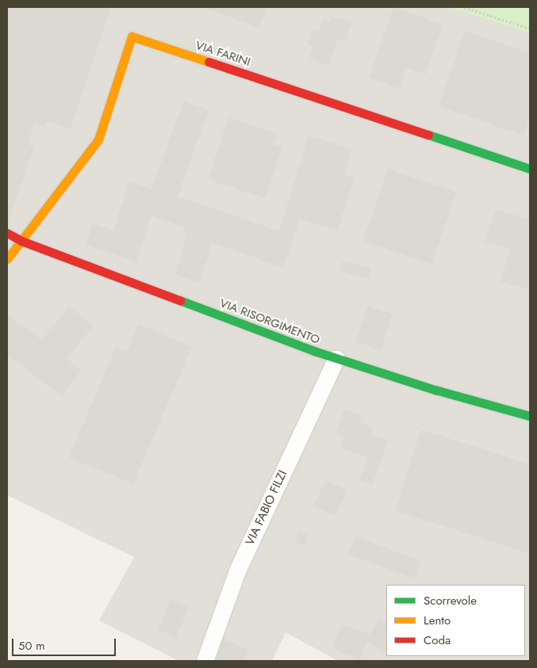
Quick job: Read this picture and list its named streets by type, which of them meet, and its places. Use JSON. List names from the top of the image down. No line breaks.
{"streets":{"street":["VIA FARINI","VIA RISORGIMENTO","VIA FABIO FILZI"]},"crossings":[["VIA FARINI","VIA RISORGIMENTO"],["VIA RISORGIMENTO","VIA FABIO FILZI"]],"legend":["Scorrevole","Lento","Coda"],"scale_bar":"50 m"}
